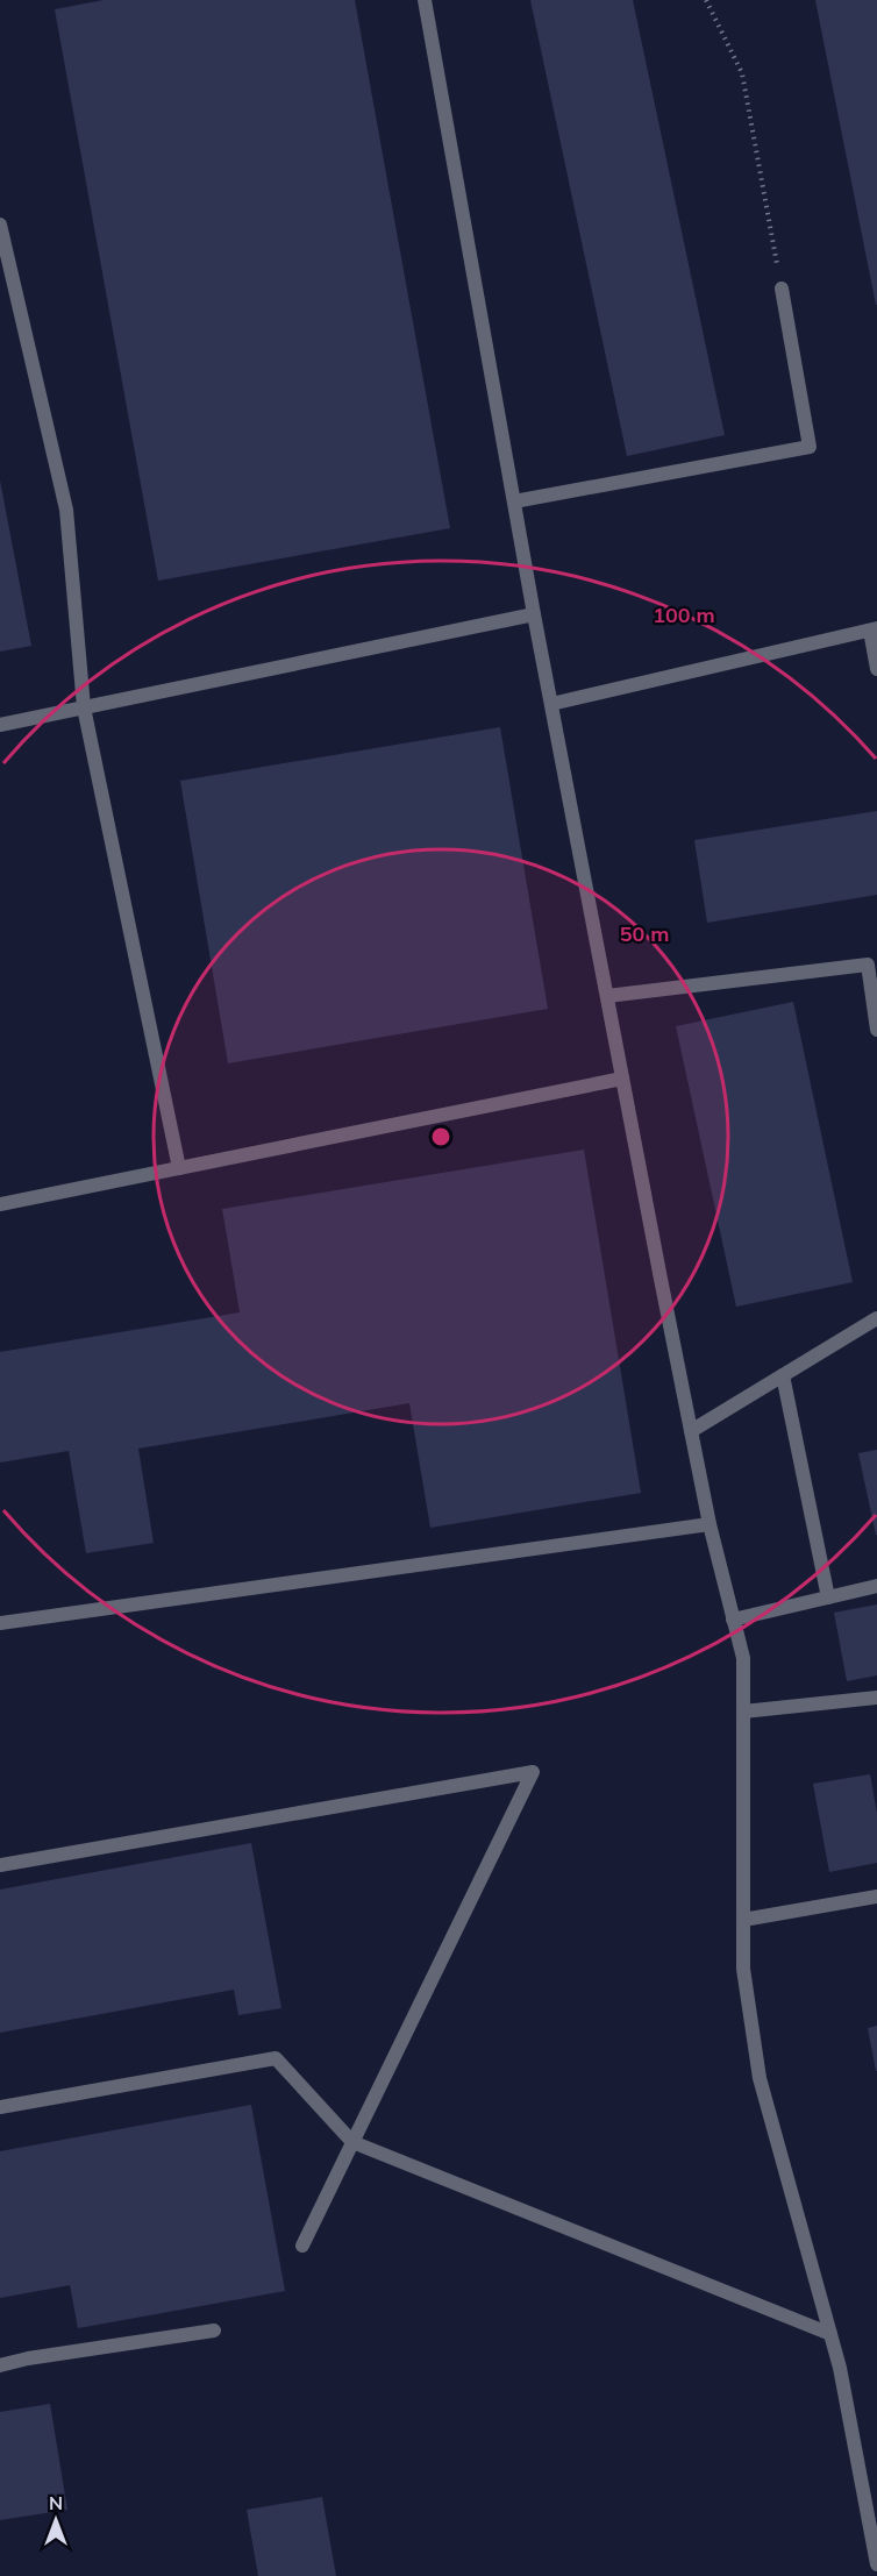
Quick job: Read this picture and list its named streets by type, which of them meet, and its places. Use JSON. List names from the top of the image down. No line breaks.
{"north":"top","rings":["100 m","50 m"]}
